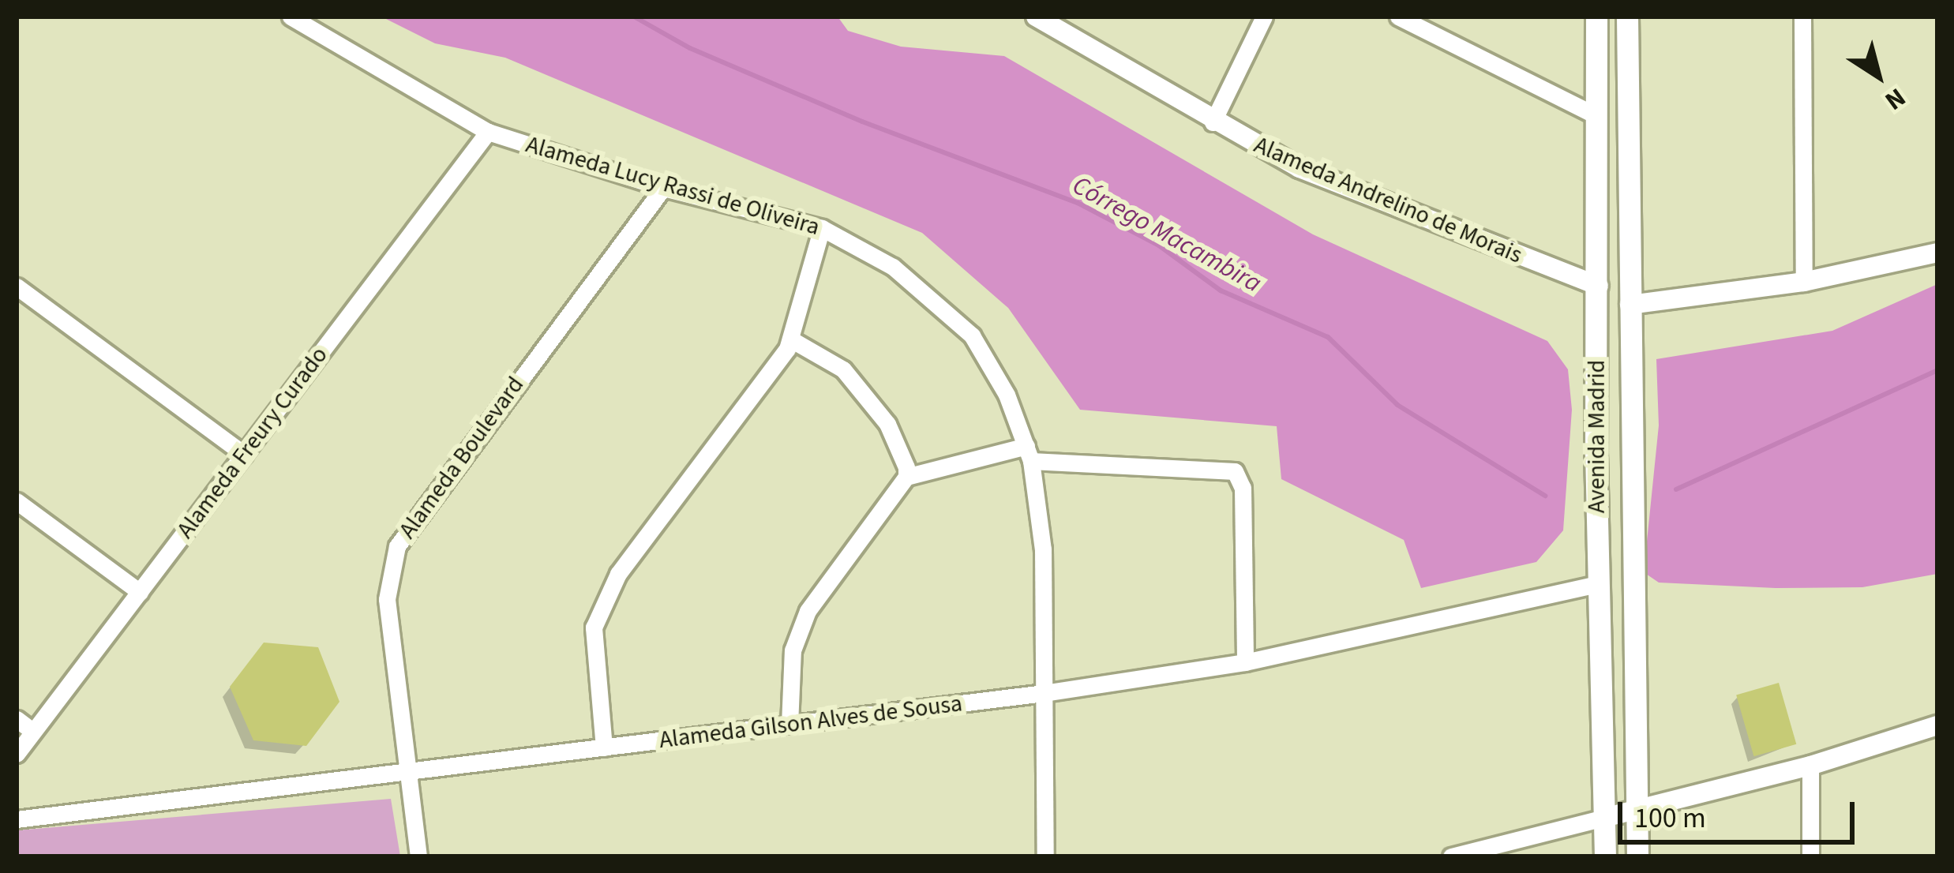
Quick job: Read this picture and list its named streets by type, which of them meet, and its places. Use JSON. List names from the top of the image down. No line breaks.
{"streets":{"main road":["Avenida Madrid"],"street":["Alameda Lucy Rassi de Oliveira","Alameda Andrelino de Morais","Alameda Freury Curado","Alameda Boulevard","Alameda Gilson Alves de Sousa"]},"crossings":[["Alameda Lucy Rassi de Oliveira","Alameda Freury Curado"],["Alameda Lucy Rassi de Oliveira","Alameda Boulevard"],["Alameda Lucy Rassi de Oliveira","Alameda Gilson Alves de Sousa"],["Alameda Andrelino de Morais","Avenida Madrid"],["Avenida Madrid","Alameda Gilson Alves de Sousa"],["Alameda Boulevard","Alameda Gilson Alves de Sousa"]],"water":["Córrego Macambira"],"scale_bar":"100 m","north":"bottom right"}
